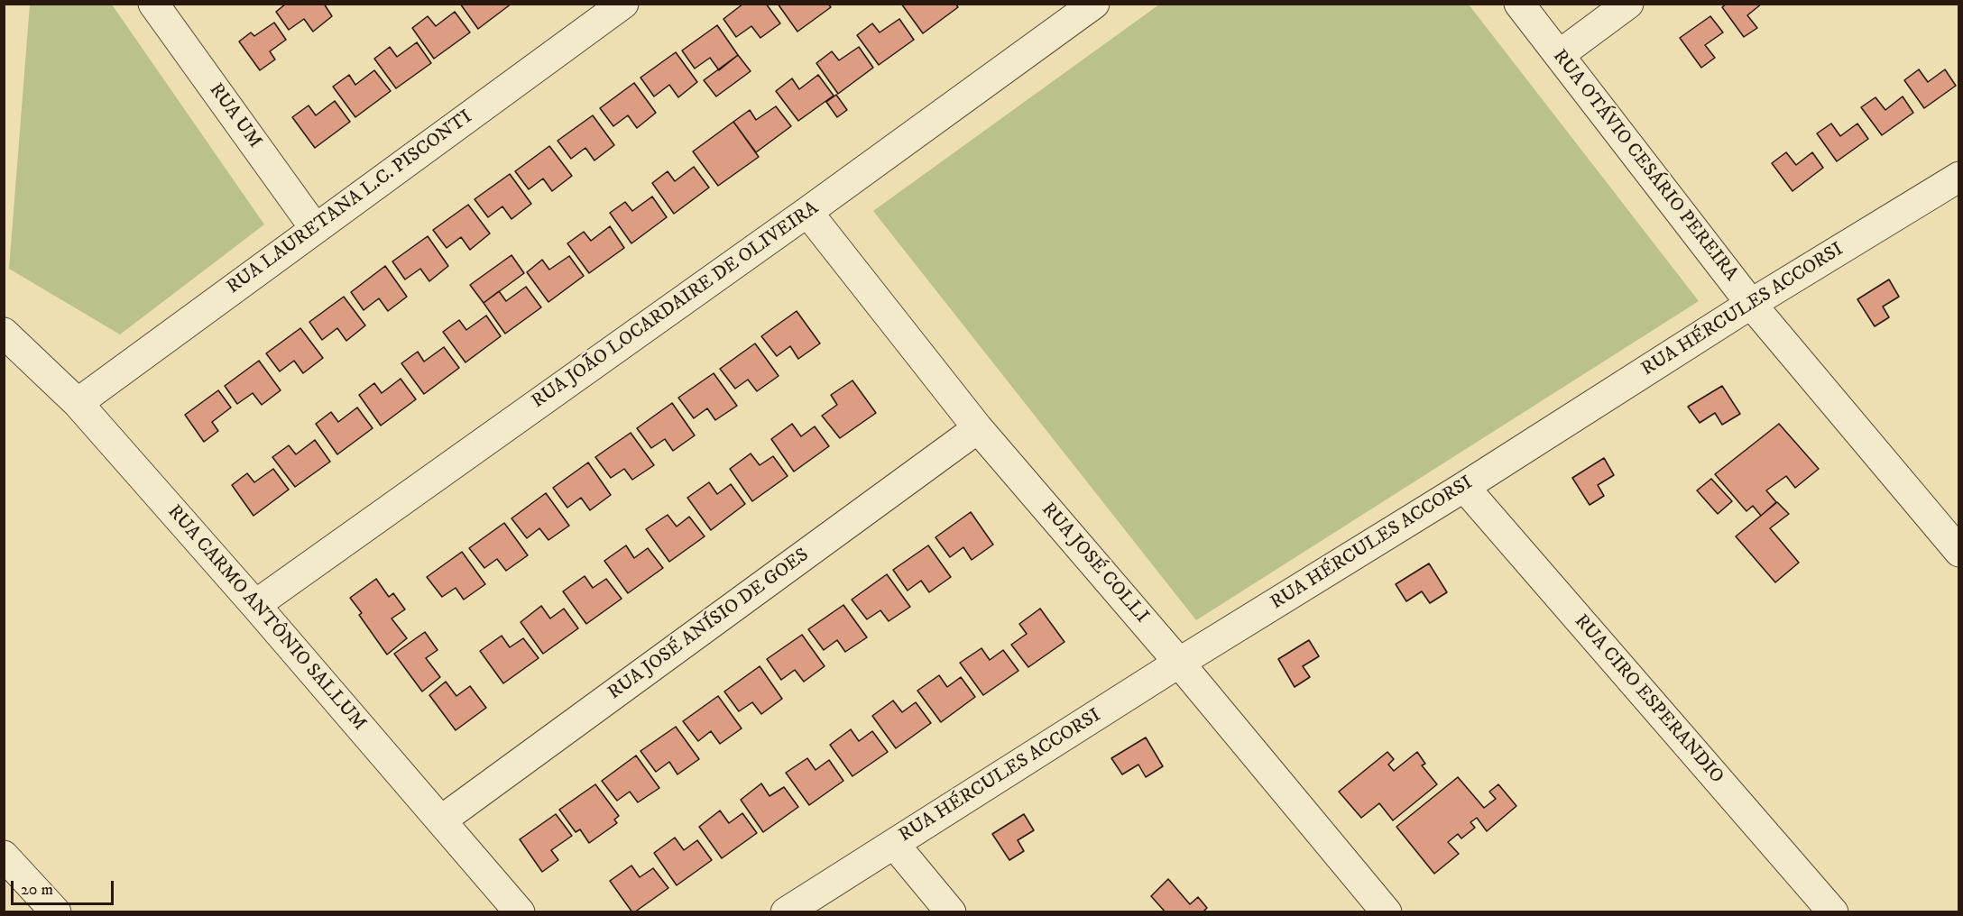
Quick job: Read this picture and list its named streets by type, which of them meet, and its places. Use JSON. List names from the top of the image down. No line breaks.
{"streets":{"street":["RUA UM","RUA OTÁVIO CESÁRIO PEREIRA","RUA LAURETANA L.C. PISCONTI","RUA JOÃO LOCARDAIRE DE OLIVEIRA","RUA HÉRCULES ACCORSI","RUA JOSÉ COLLI","RUA CARMO ANTÔNIO SALLUM","RUA JOSÉ ANÍSIO DE GOES","RUA CIRO ESPERANDIO"]},"crossings":[["RUA UM","RUA LAURETANA L.C. PISCONTI"],["RUA OTÁVIO CESÁRIO PEREIRA","RUA HÉRCULES ACCORSI"],["RUA LAURETANA L.C. PISCONTI","RUA CARMO ANTÔNIO SALLUM"],["RUA JOÃO LOCARDAIRE DE OLIVEIRA","RUA JOSÉ COLLI"],["RUA JOÃO LOCARDAIRE DE OLIVEIRA","RUA CARMO ANTÔNIO SALLUM"],["RUA HÉRCULES ACCORSI","RUA JOSÉ COLLI"],["RUA HÉRCULES ACCORSI","RUA CIRO ESPERANDIO"],["RUA JOSÉ COLLI","RUA JOSÉ ANÍSIO DE GOES"],["RUA CARMO ANTÔNIO SALLUM","RUA JOSÉ ANÍSIO DE GOES"]],"scale_bar":"20 m"}
